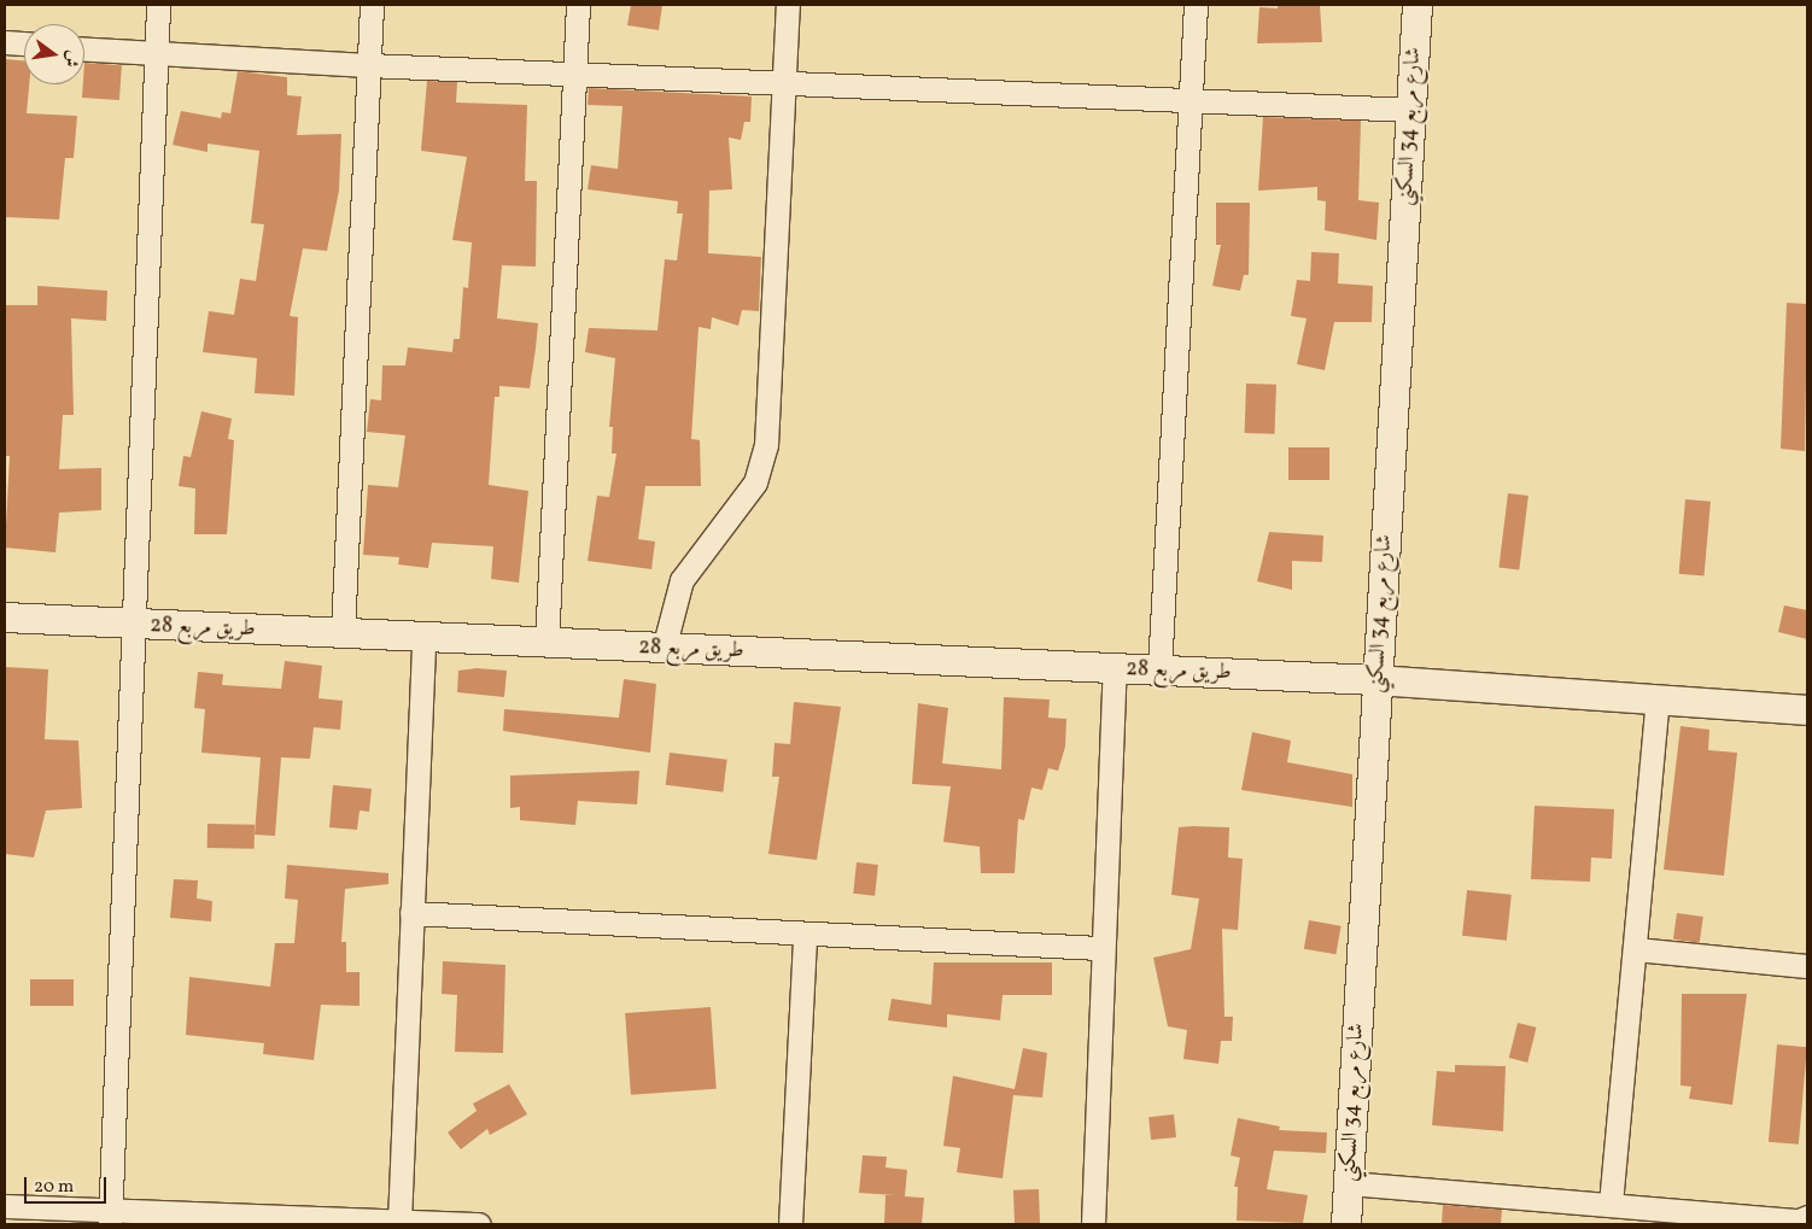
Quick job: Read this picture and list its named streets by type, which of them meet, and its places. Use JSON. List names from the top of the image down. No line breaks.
{"streets":{"street":["شارع مربع 34 السكني","طريق مربع 28"]},"crossings":[["شارع مربع 34 السكني","طريق مربع 28"]],"scale_bar":"20 m","north":"right"}
